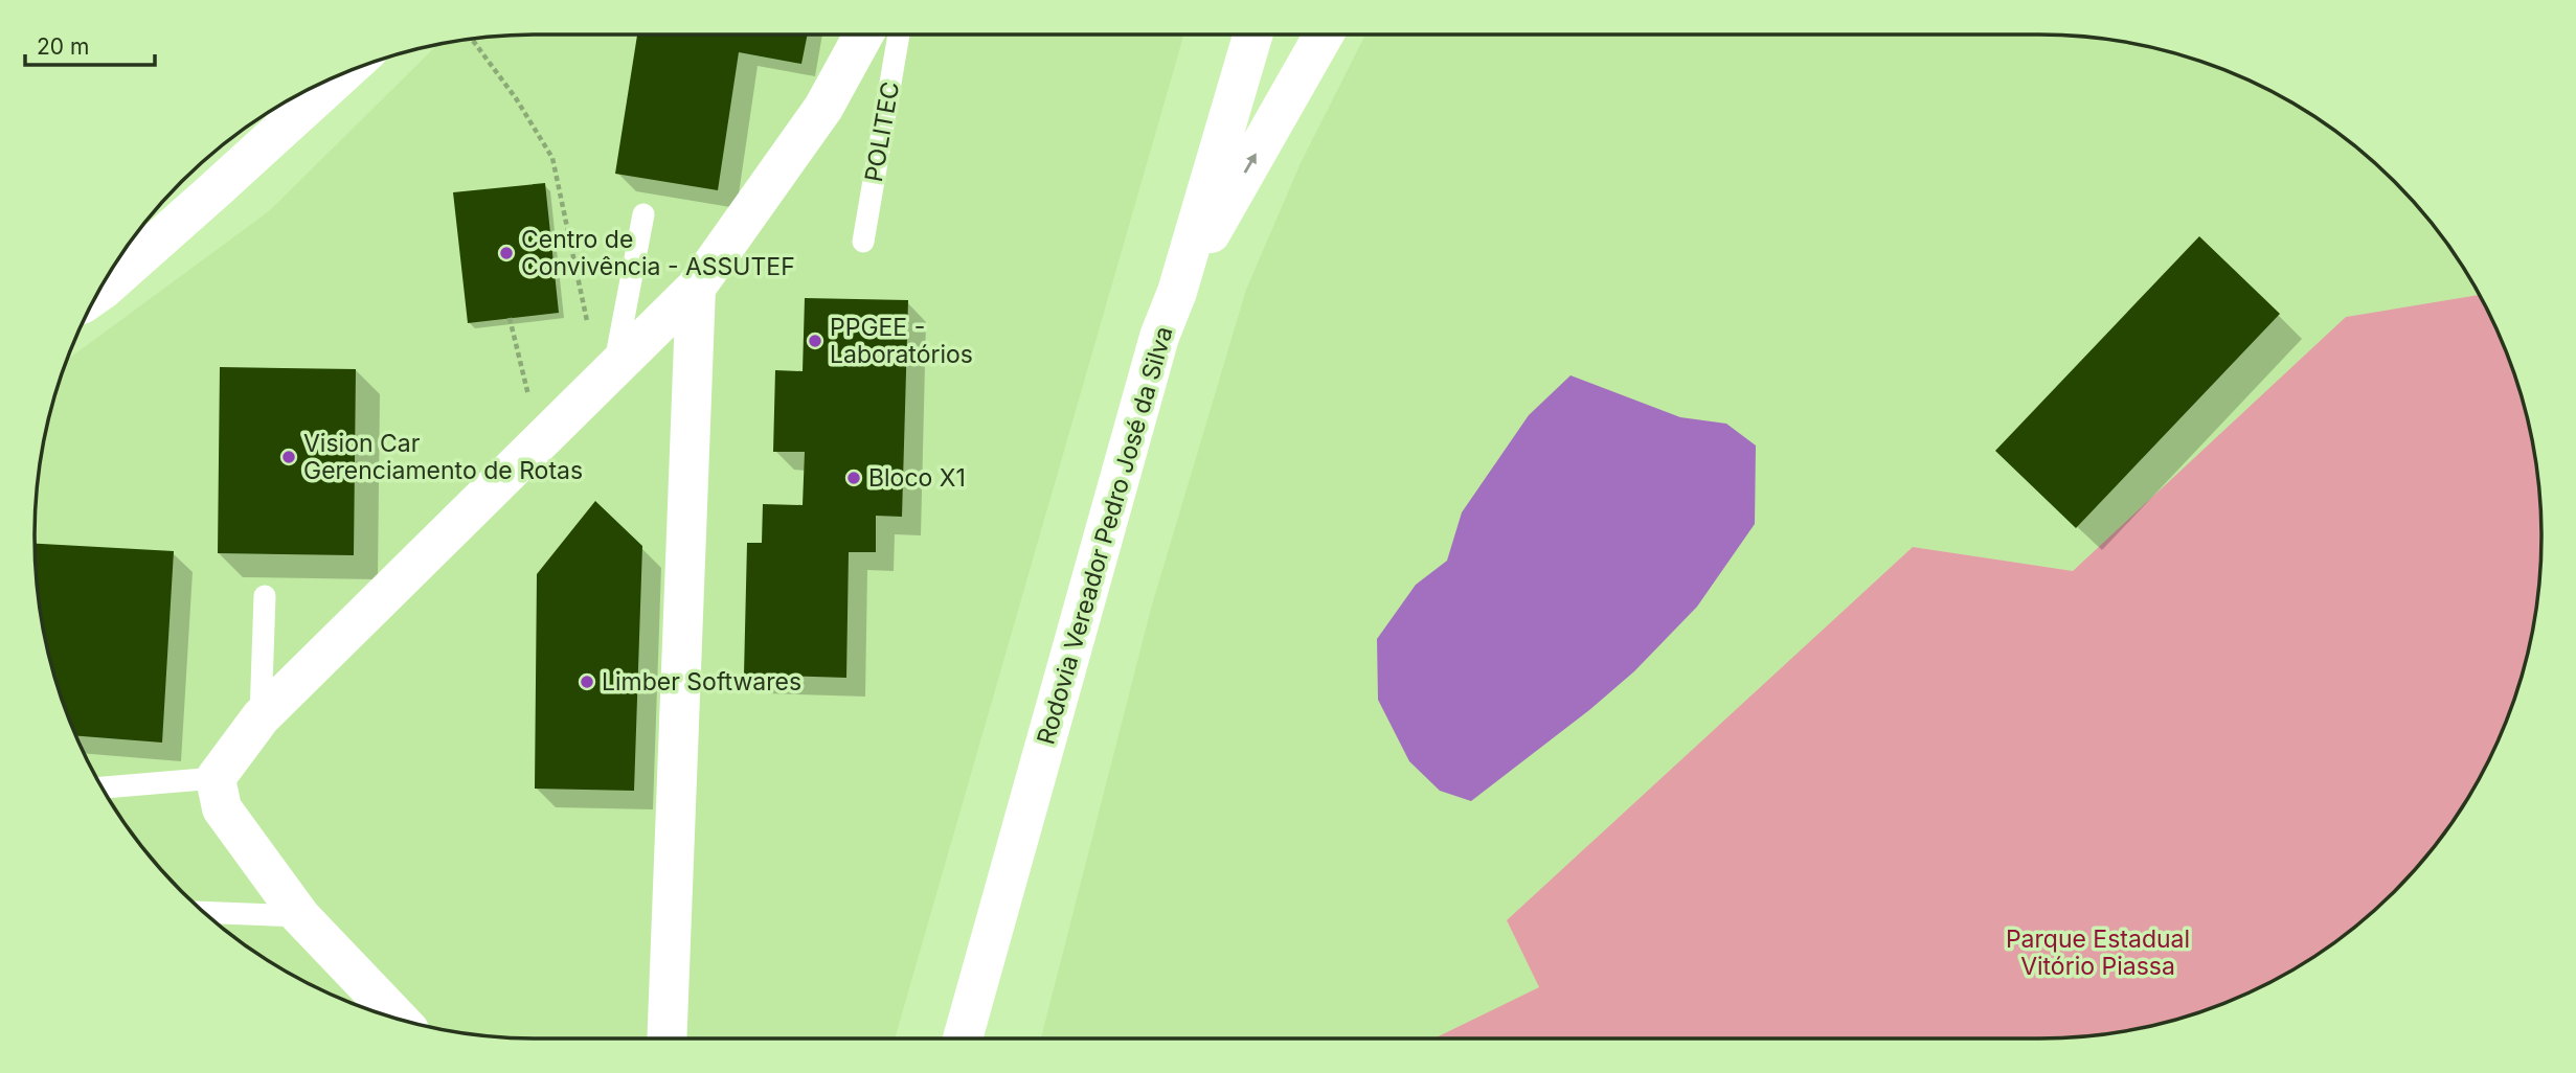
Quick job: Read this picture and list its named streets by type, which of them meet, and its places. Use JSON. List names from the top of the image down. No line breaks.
{"streets":{"street":["Rodovia Vereador Pedro José da Silva"],"lane":["POLITEC"]},"parks":["Parque Estadual Vitório Piassa"],"places":["Centro de Convivência - ASSUTEF","PPGEE - Laboratórios","Vision Car Gerenciamento de Rotas","Bloco X1","Limber Softwares"],"scale_bar":"20 m"}
